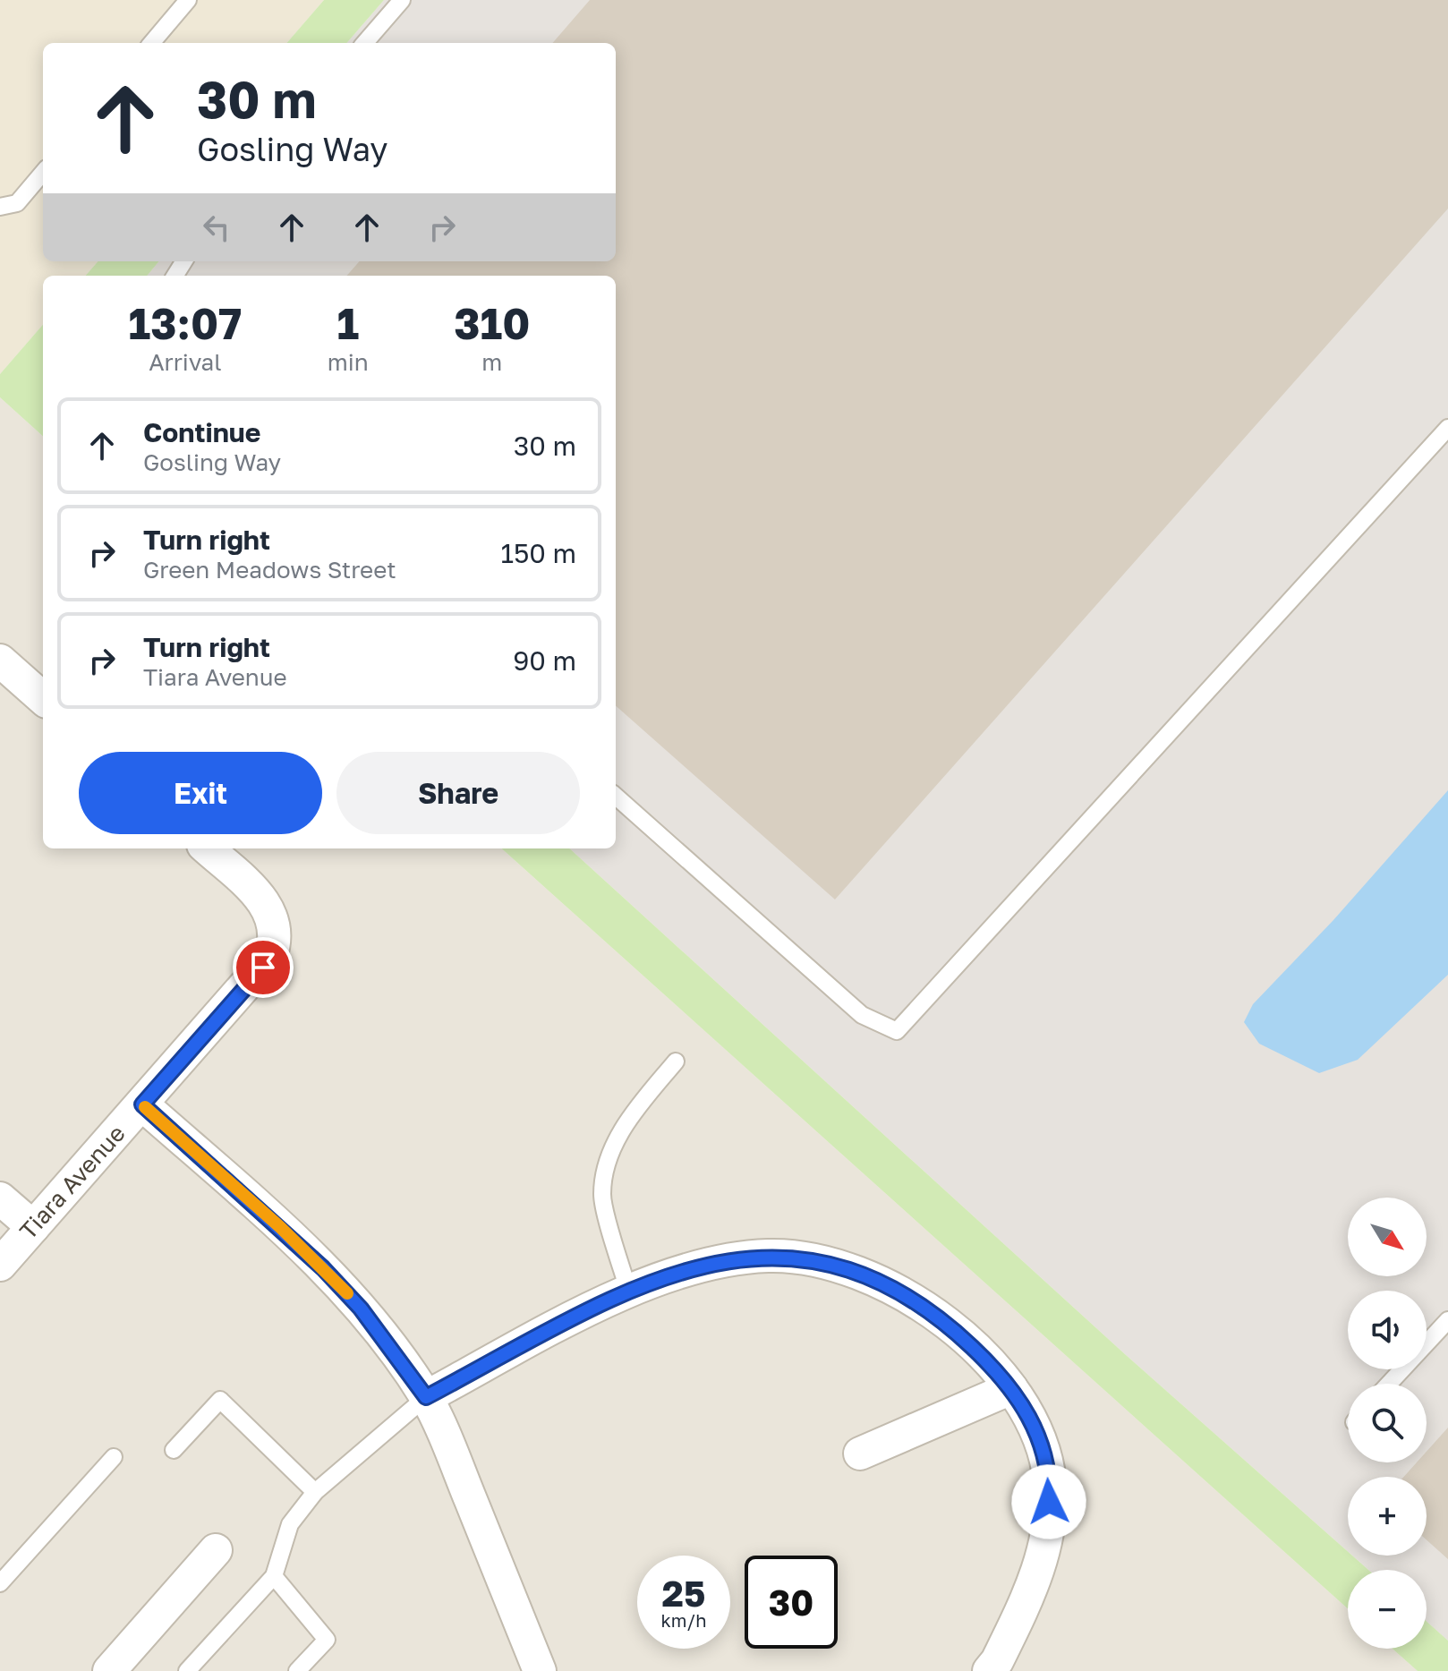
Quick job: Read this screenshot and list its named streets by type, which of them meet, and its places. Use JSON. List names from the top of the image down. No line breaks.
{"streets":{"street":["Tiara Avenue"]},"north":"bottom right","page":{"turn":["30 m","Gosling Way"],"eta":["13:07","Arrival","1","min","310","m"],"list":[{"name":"Continue","note":"Gosling Way","value":"30 m"},{"name":"Turn right","note":"Green Meadows Street","value":"150 m"},{"name":"Turn right","note":"Tiara Avenue","value":"90 m"}],"buttons":["Exit","Share"],"map_buttons":["+","−"],"speed":"25 km/h","limit":"30"}}
